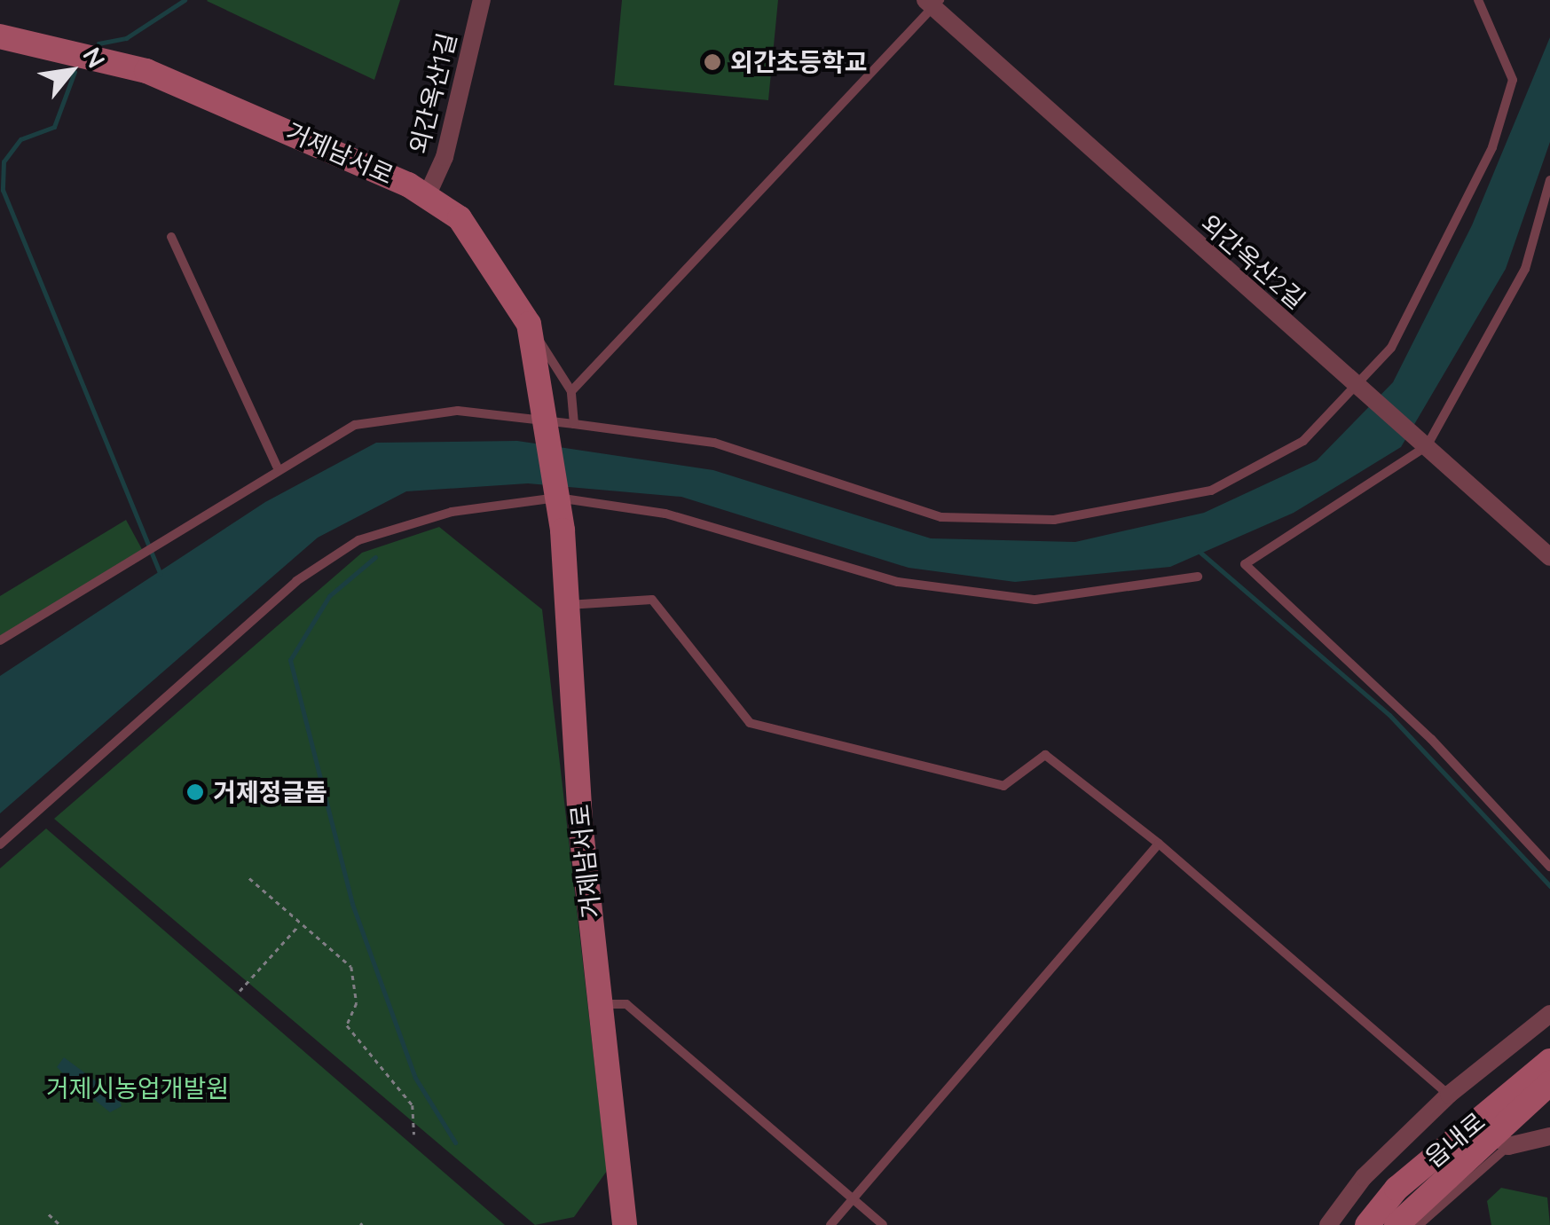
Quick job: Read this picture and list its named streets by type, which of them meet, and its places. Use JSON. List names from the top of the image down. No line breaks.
{"streets":{"main road":["거제남서로","읍내로"],"street":["외간옥산1길","외간옥산2길"]},"crossings":[["외간옥산1길","거제남서로"]],"parks":["거제시농업개발원"],"places":["외간초등학교","거제정글돔"],"north":"top right"}
